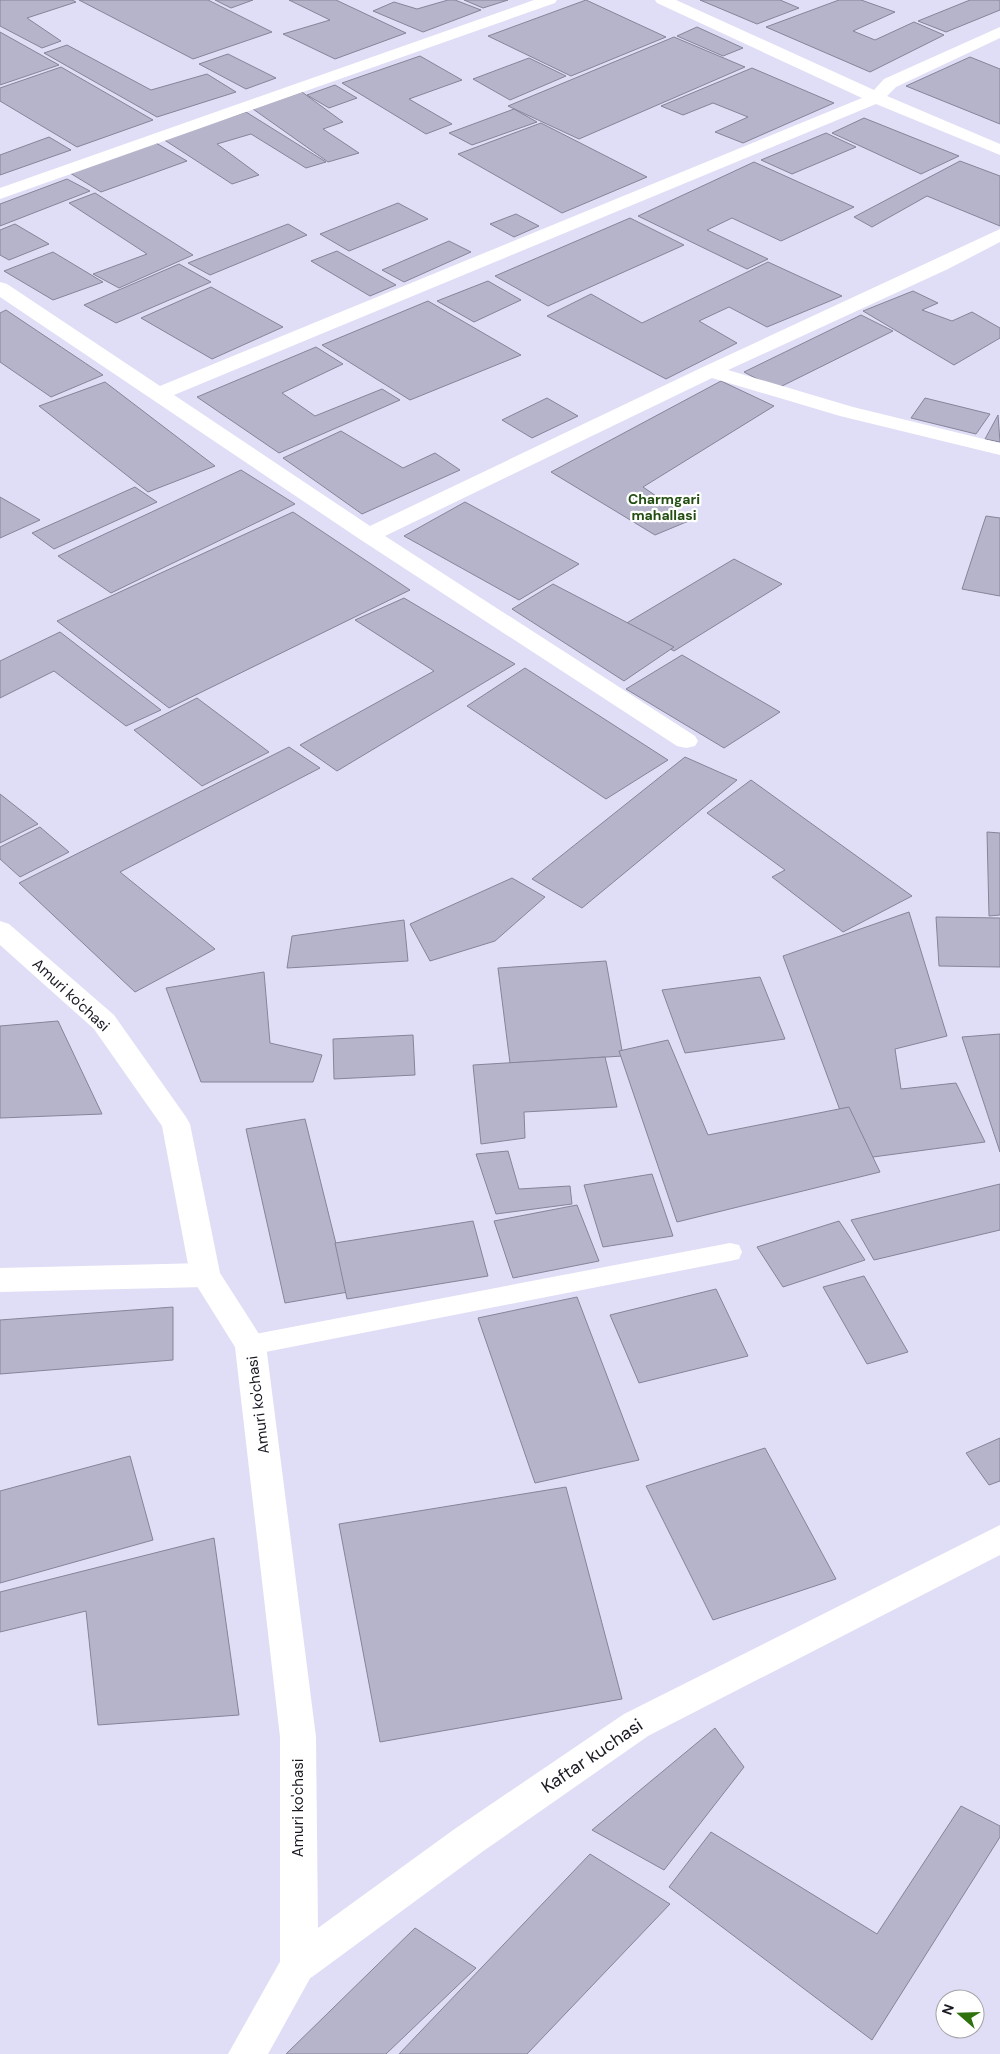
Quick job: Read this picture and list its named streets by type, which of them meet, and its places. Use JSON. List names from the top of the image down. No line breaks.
{"streets":{"street":["Amuri ko'chasi","Kaftar kuchasi"]},"crossings":[["Amuri ko'chasi","Kaftar kuchasi"]],"districts":["Charmgari mahallasi"],"north":"left"}
